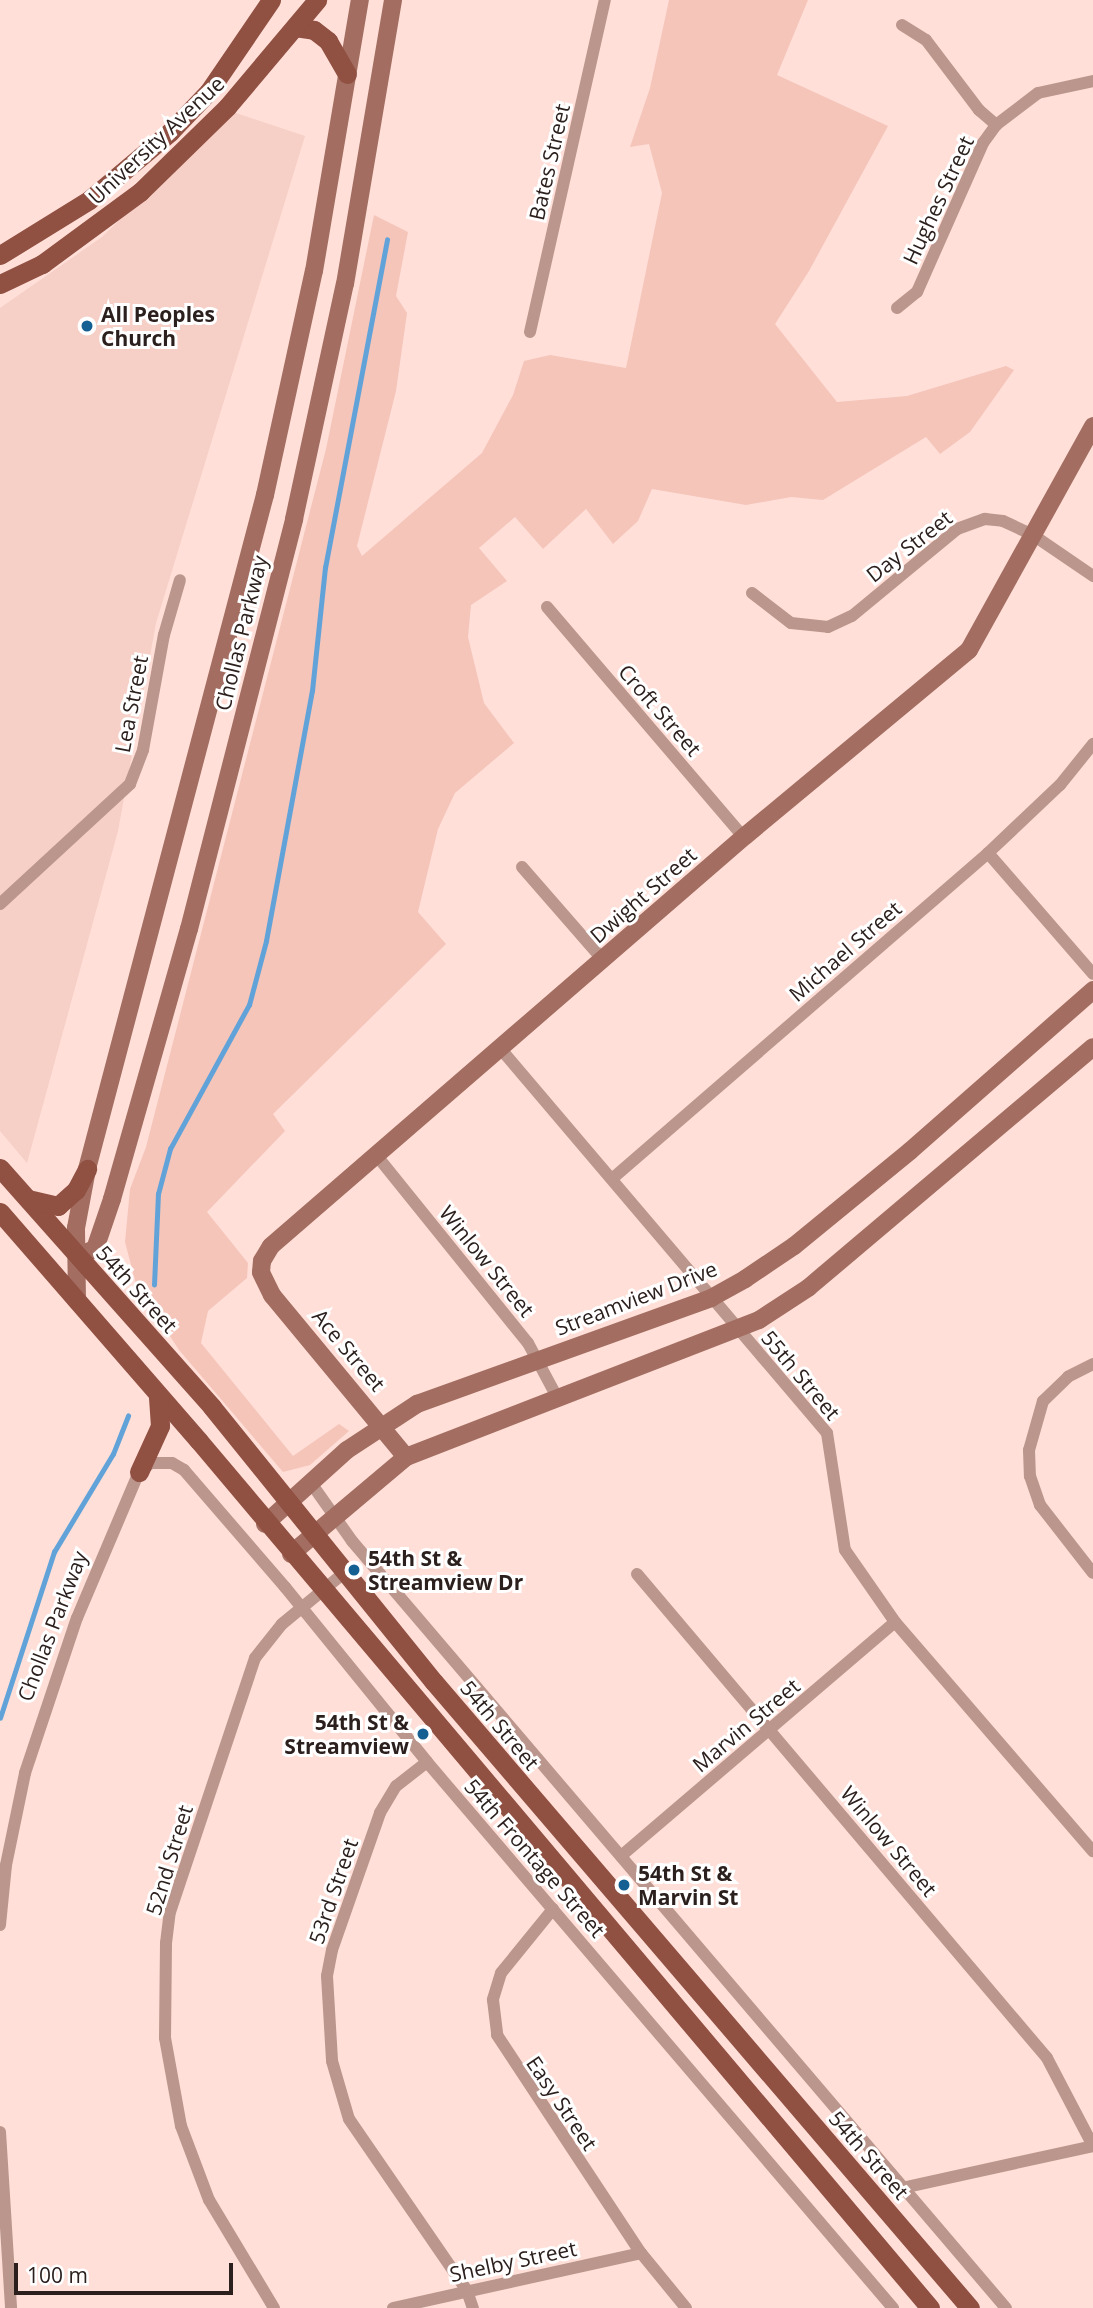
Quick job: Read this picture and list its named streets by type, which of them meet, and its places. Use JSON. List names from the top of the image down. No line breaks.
{"streets":{"main road":["University Avenue","Chollas Parkway","Dwight Street","54th Street","Streamview Drive","Ace Street"],"street":["Bates Street","Hughes Street","Day Street","Lea Street","Croft Street","Michael Street","Winlow Street","55th Street","Marvin Street","54th Frontage Street","52nd Street","53rd Street","Easy Street","Shelby Street"]},"crossings":[["Day Street","Dwight Street"],["Chollas Parkway","54th Street"],["Chollas Parkway","54th Frontage Street"],["Croft Street","Dwight Street"],["Dwight Street","Winlow Street"],["Dwight Street","Ace Street"],["Dwight Street","55th Street"],["Michael Street","55th Street"],["Winlow Street","Streamview Drive"],["Winlow Street","Marvin Street"],["54th Street","Streamview Drive"],["54th Street","52nd Street"],["Streamview Drive","Ace Street"],["Streamview Drive","55th Street"],["55th Street","Marvin Street"],["54th Frontage Street","52nd Street"],["54th Frontage Street","53rd Street"],["54th Frontage Street","Easy Street"],["53rd Street","Shelby Street"],["Easy Street","Shelby Street"]],"places":["All Peoples Church","54th St & Streamview Dr","54th St & Streamview","54th St & Marvin St"],"scale_bar":"100 m"}
